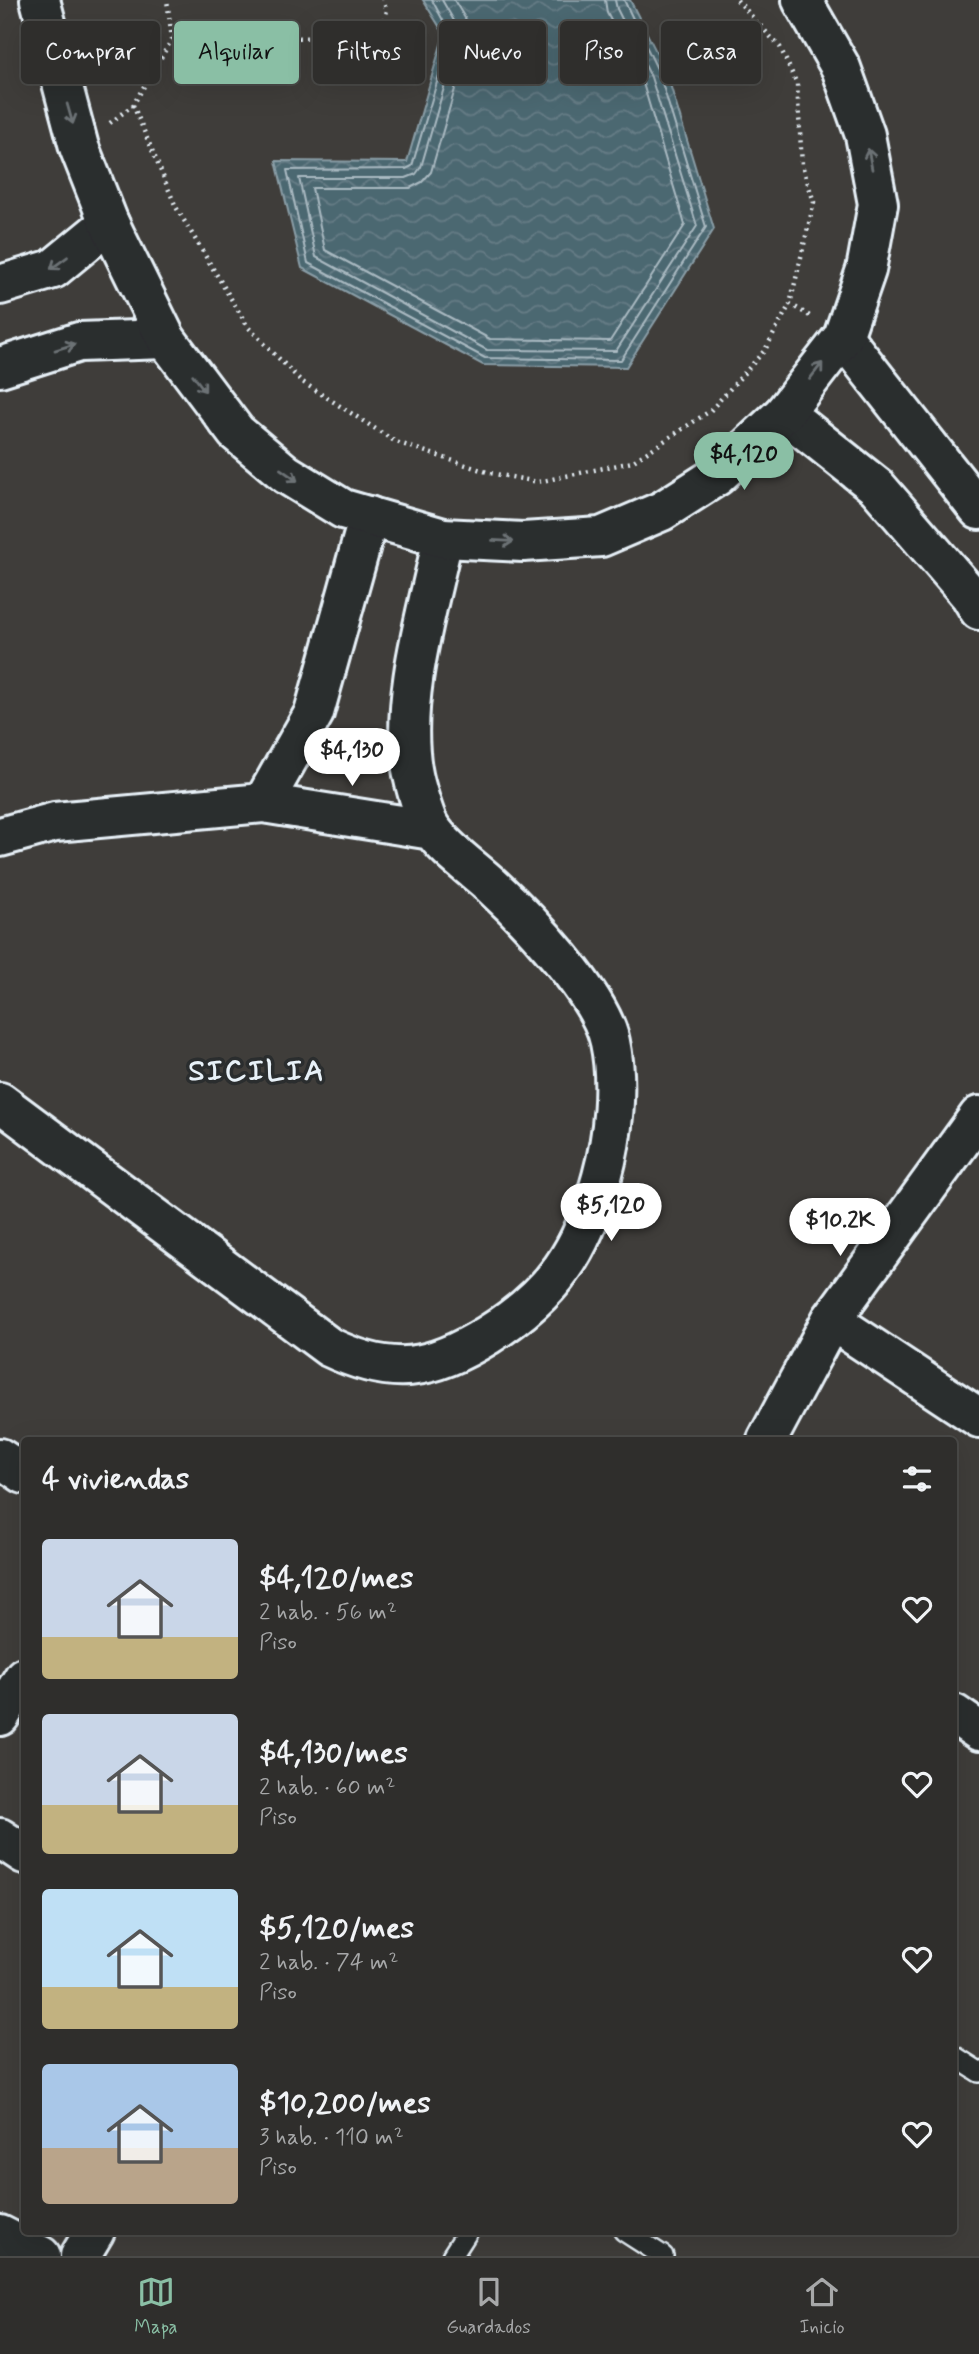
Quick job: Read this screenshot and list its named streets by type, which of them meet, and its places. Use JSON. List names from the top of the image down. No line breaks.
{"districts":["SICILIA"],"page":{"chip":["Comprar","Alquilar","Filtros","Nuevo","Piso","Casa"],"price":["$4,120","$4,130","$5,120","$10.2K"],"heading":"4 viviendas","list":[{"name":"$4,120/mes","note":"2 hab. · 56 m² · Piso"},{"name":"$4,130/mes","note":"2 hab. · 60 m² · Piso"},{"name":"$5,120/mes","note":"2 hab. · 74 m² · Piso"},{"name":"$10,200/mes","note":"3 hab. · 110 m² · Piso"}],"tabs":["Mapa","Guardados","Inicio"]}}
